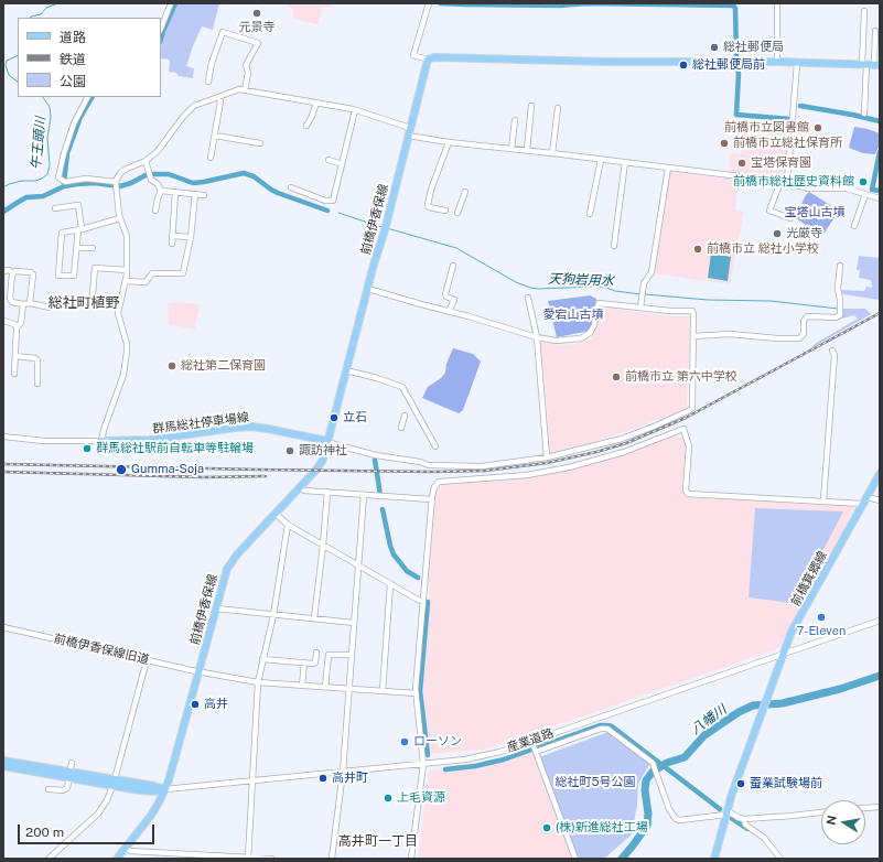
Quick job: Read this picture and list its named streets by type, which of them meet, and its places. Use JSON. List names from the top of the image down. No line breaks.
{"streets":{"main road":["前橋伊香保線","群馬総社停車場線","前橋箕郷線"],"street":["前橋伊香保線旧道","産業道路"]},"crossings":[["前橋伊香保線","群馬総社停車場線"],["前橋伊香保線","前橋伊香保線旧道"],["前橋伊香保線","産業道路"],["前橋箕郷線","産業道路"]],"districts":["総社町植野","高井町一丁目"],"water":["午王頭川","天狗岩用水","八幡川"],"parks":["宝塔山古墳","愛宕山古墳","総社町5号公園"],"places":["元景寺","総社郵便局","総社郵便局前","前橋市立図書館","前橋市立総社保育所","宝塔保育園","前橋市総社歴史資料館","光厳寺","前橋市立 総社小学校","総社第二保育園","前橋市立 第六中学校","立石","群馬総社駅前自転車等駐輪場","諏訪神社","Gumma-Soja","7-Eleven","高井","ローソン","高井町","蚕業試験場前","上毛資源","(株)新進総社工場"],"legend":["道路","鉄道","公園"],"scale_bar":"200 m","north":"left"}
